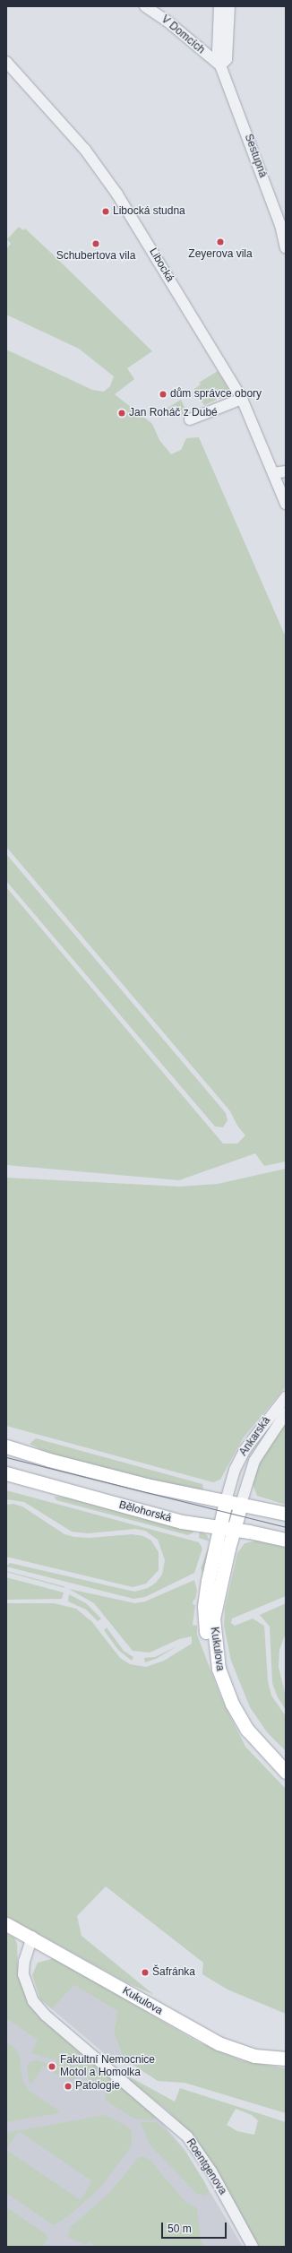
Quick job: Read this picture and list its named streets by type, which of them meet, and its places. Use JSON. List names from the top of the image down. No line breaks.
{"streets":{"main road":["Bělohorská","Kukulova"],"street":["V Domcích","Sestupná","Libocká","Ankarská","Roentgenova"]},"crossings":[["V Domcích","Sestupná"],["Ankarská","Kukulova"],["Bělohorská","Kukulova"],["Kukulova","Roentgenova"]],"places":["Libocká studna","Zeyerova vila","Schubertova vila","dům správce obory","Jan Roháč z Dubé","Šafránka","Fakultní Nemocnice Motol a Homolka","Patologie"],"scale_bar":"50 m"}
